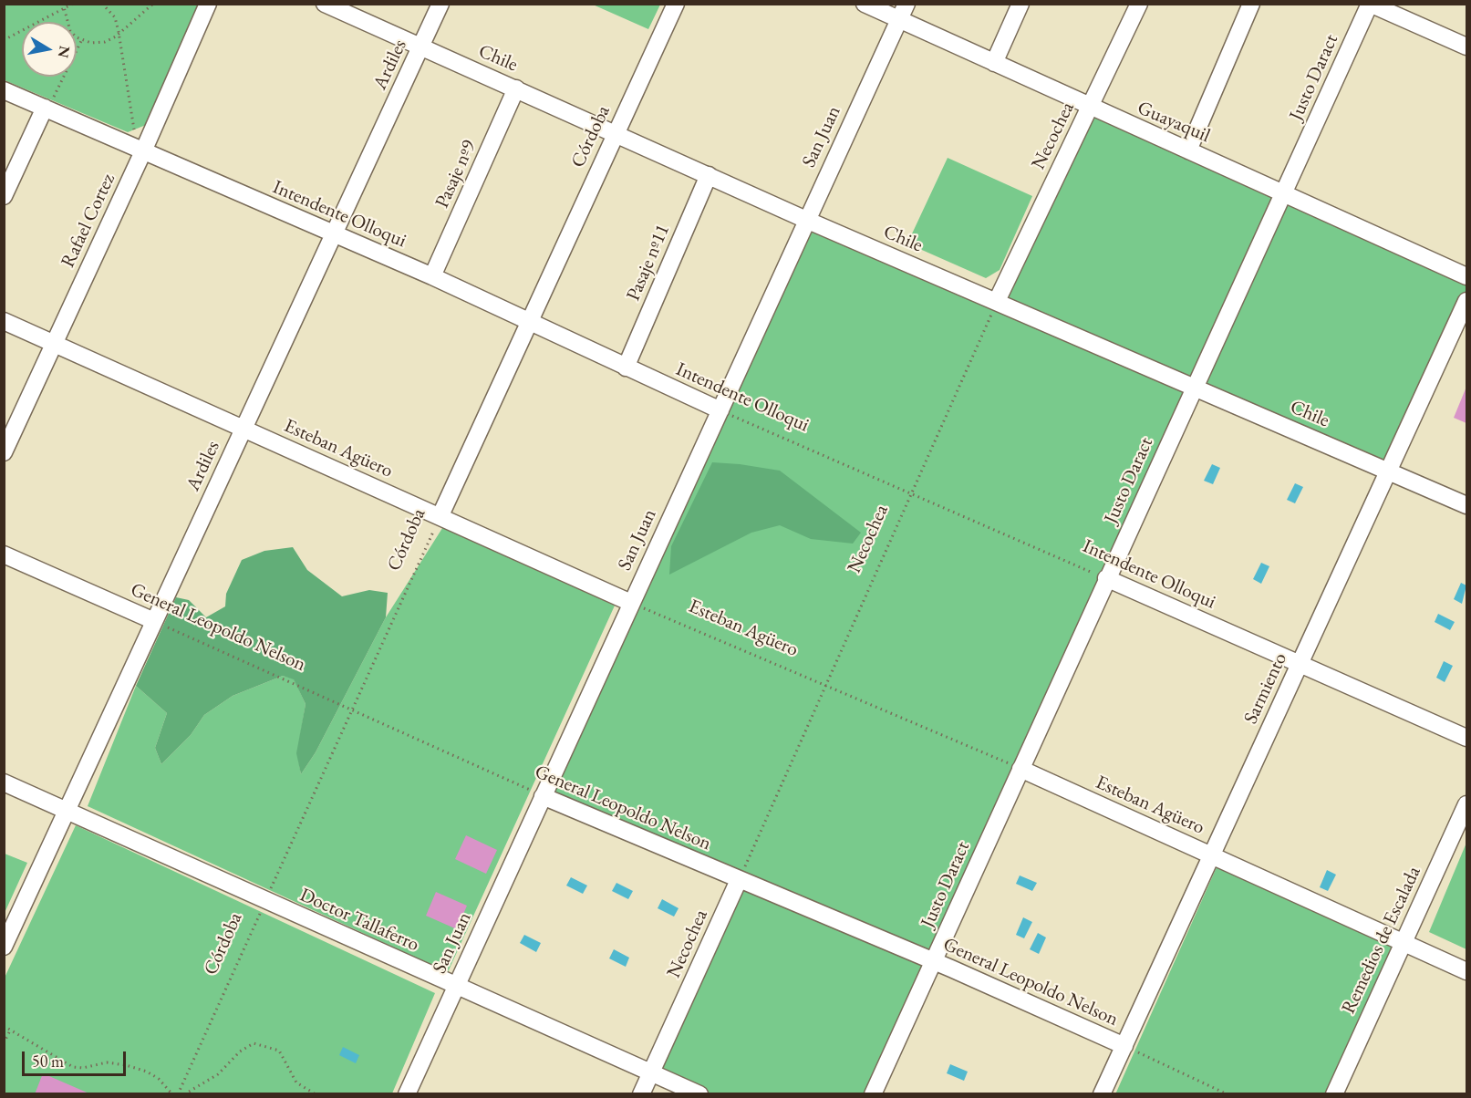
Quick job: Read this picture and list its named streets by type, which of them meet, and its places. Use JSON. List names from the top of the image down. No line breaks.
{"streets":{"street":["Chile","Ardiles","Justo Daract","Guayaquil","Necochea","Córdoba","San Juan","Pasaje nº9","Intendente Olloqui","Rafael Cortez","Pasaje nº11","Esteban Agüero","General Leopoldo Nelson","Sarmiento","Doctor Tallaferro","Remedios de Escalada"]},"crossings":[["Chile","Ardiles"],["Chile","Justo Daract"],["Chile","Necochea"],["Chile","Córdoba"],["Chile","San Juan"],["Chile","Pasaje nº9"],["Chile","Pasaje nº11"],["Chile","Sarmiento"],["Ardiles","Intendente Olloqui"],["Ardiles","Esteban Agüero"],["Ardiles","General Leopoldo Nelson"],["Ardiles","Doctor Tallaferro"],["Justo Daract","Guayaquil"],["Justo Daract","Intendente Olloqui"],["Justo Daract","Esteban Agüero"],["Justo Daract","General Leopoldo Nelson"],["Guayaquil","Necochea"],["Guayaquil","San Juan"],["Necochea","Intendente Olloqui"],["Necochea","Esteban Agüero"],["Necochea","General Leopoldo Nelson"],["Necochea","Doctor Tallaferro"],["Córdoba","Intendente Olloqui"],["Córdoba","Esteban Agüero"],["Córdoba","General Leopoldo Nelson"],["Córdoba","Doctor Tallaferro"],["San Juan","Intendente Olloqui"],["San Juan","Esteban Agüero"],["San Juan","General Leopoldo Nelson"],["San Juan","Doctor Tallaferro"],["Pasaje nº9","Intendente Olloqui"],["Intendente Olloqui","Rafael Cortez"],["Intendente Olloqui","Pasaje nº11"],["Intendente Olloqui","Sarmiento"],["Rafael Cortez","Esteban Agüero"],["Esteban Agüero","Sarmiento"],["Esteban Agüero","Remedios de Escalada"],["General Leopoldo Nelson","Sarmiento"]],"scale_bar":"50 m","north":"right"}
